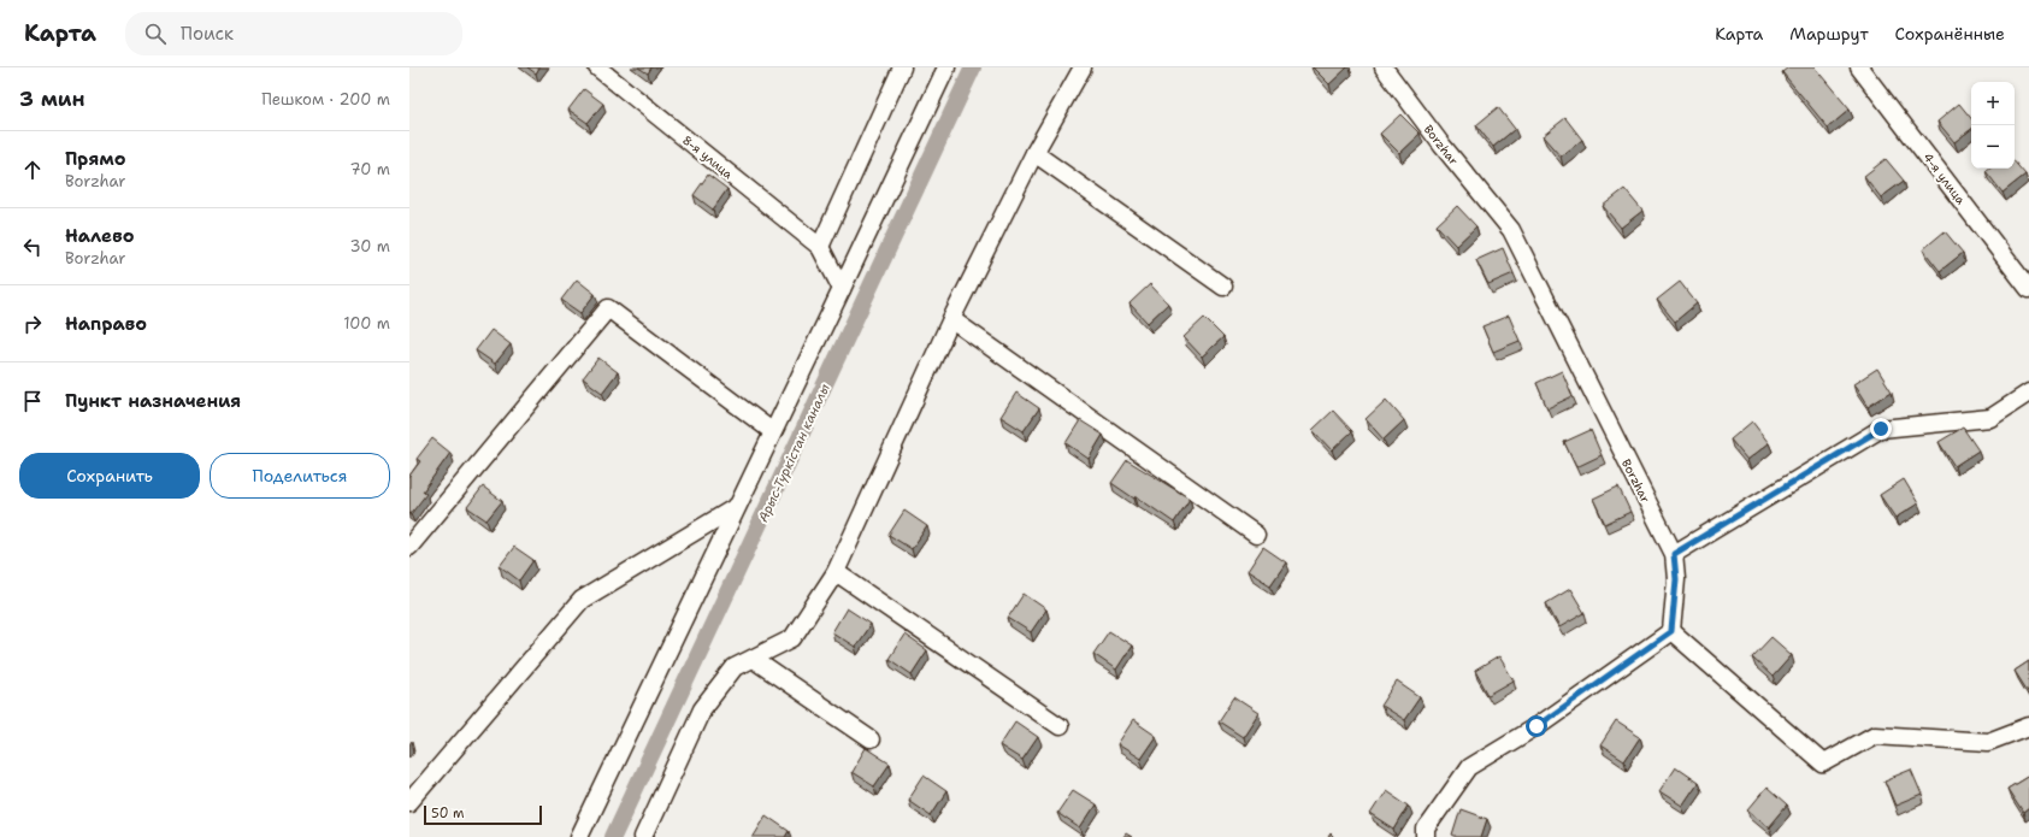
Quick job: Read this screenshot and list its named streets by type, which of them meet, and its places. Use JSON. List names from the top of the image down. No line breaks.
{"streets":{"street":["Borzhar","8-я улица","4-я улица"]},"water":["Арыс-Түркістан каналы"],"scale_bar":"50 m","page":{"header":"Карта","search":"Поиск","nav":["Карта","Маршрут","Сохранённые"],"heading":["3 мин","Пешком · 200 m"],"map_buttons":["+","−"],"list":[["Прямо","Borzhar","70 m"],["Налево","Borzhar","30 m"],["Направо","100 m"],"Пункт назначения"],"buttons":["Сохранить","Поделиться"],"scale":"50 m"}}
